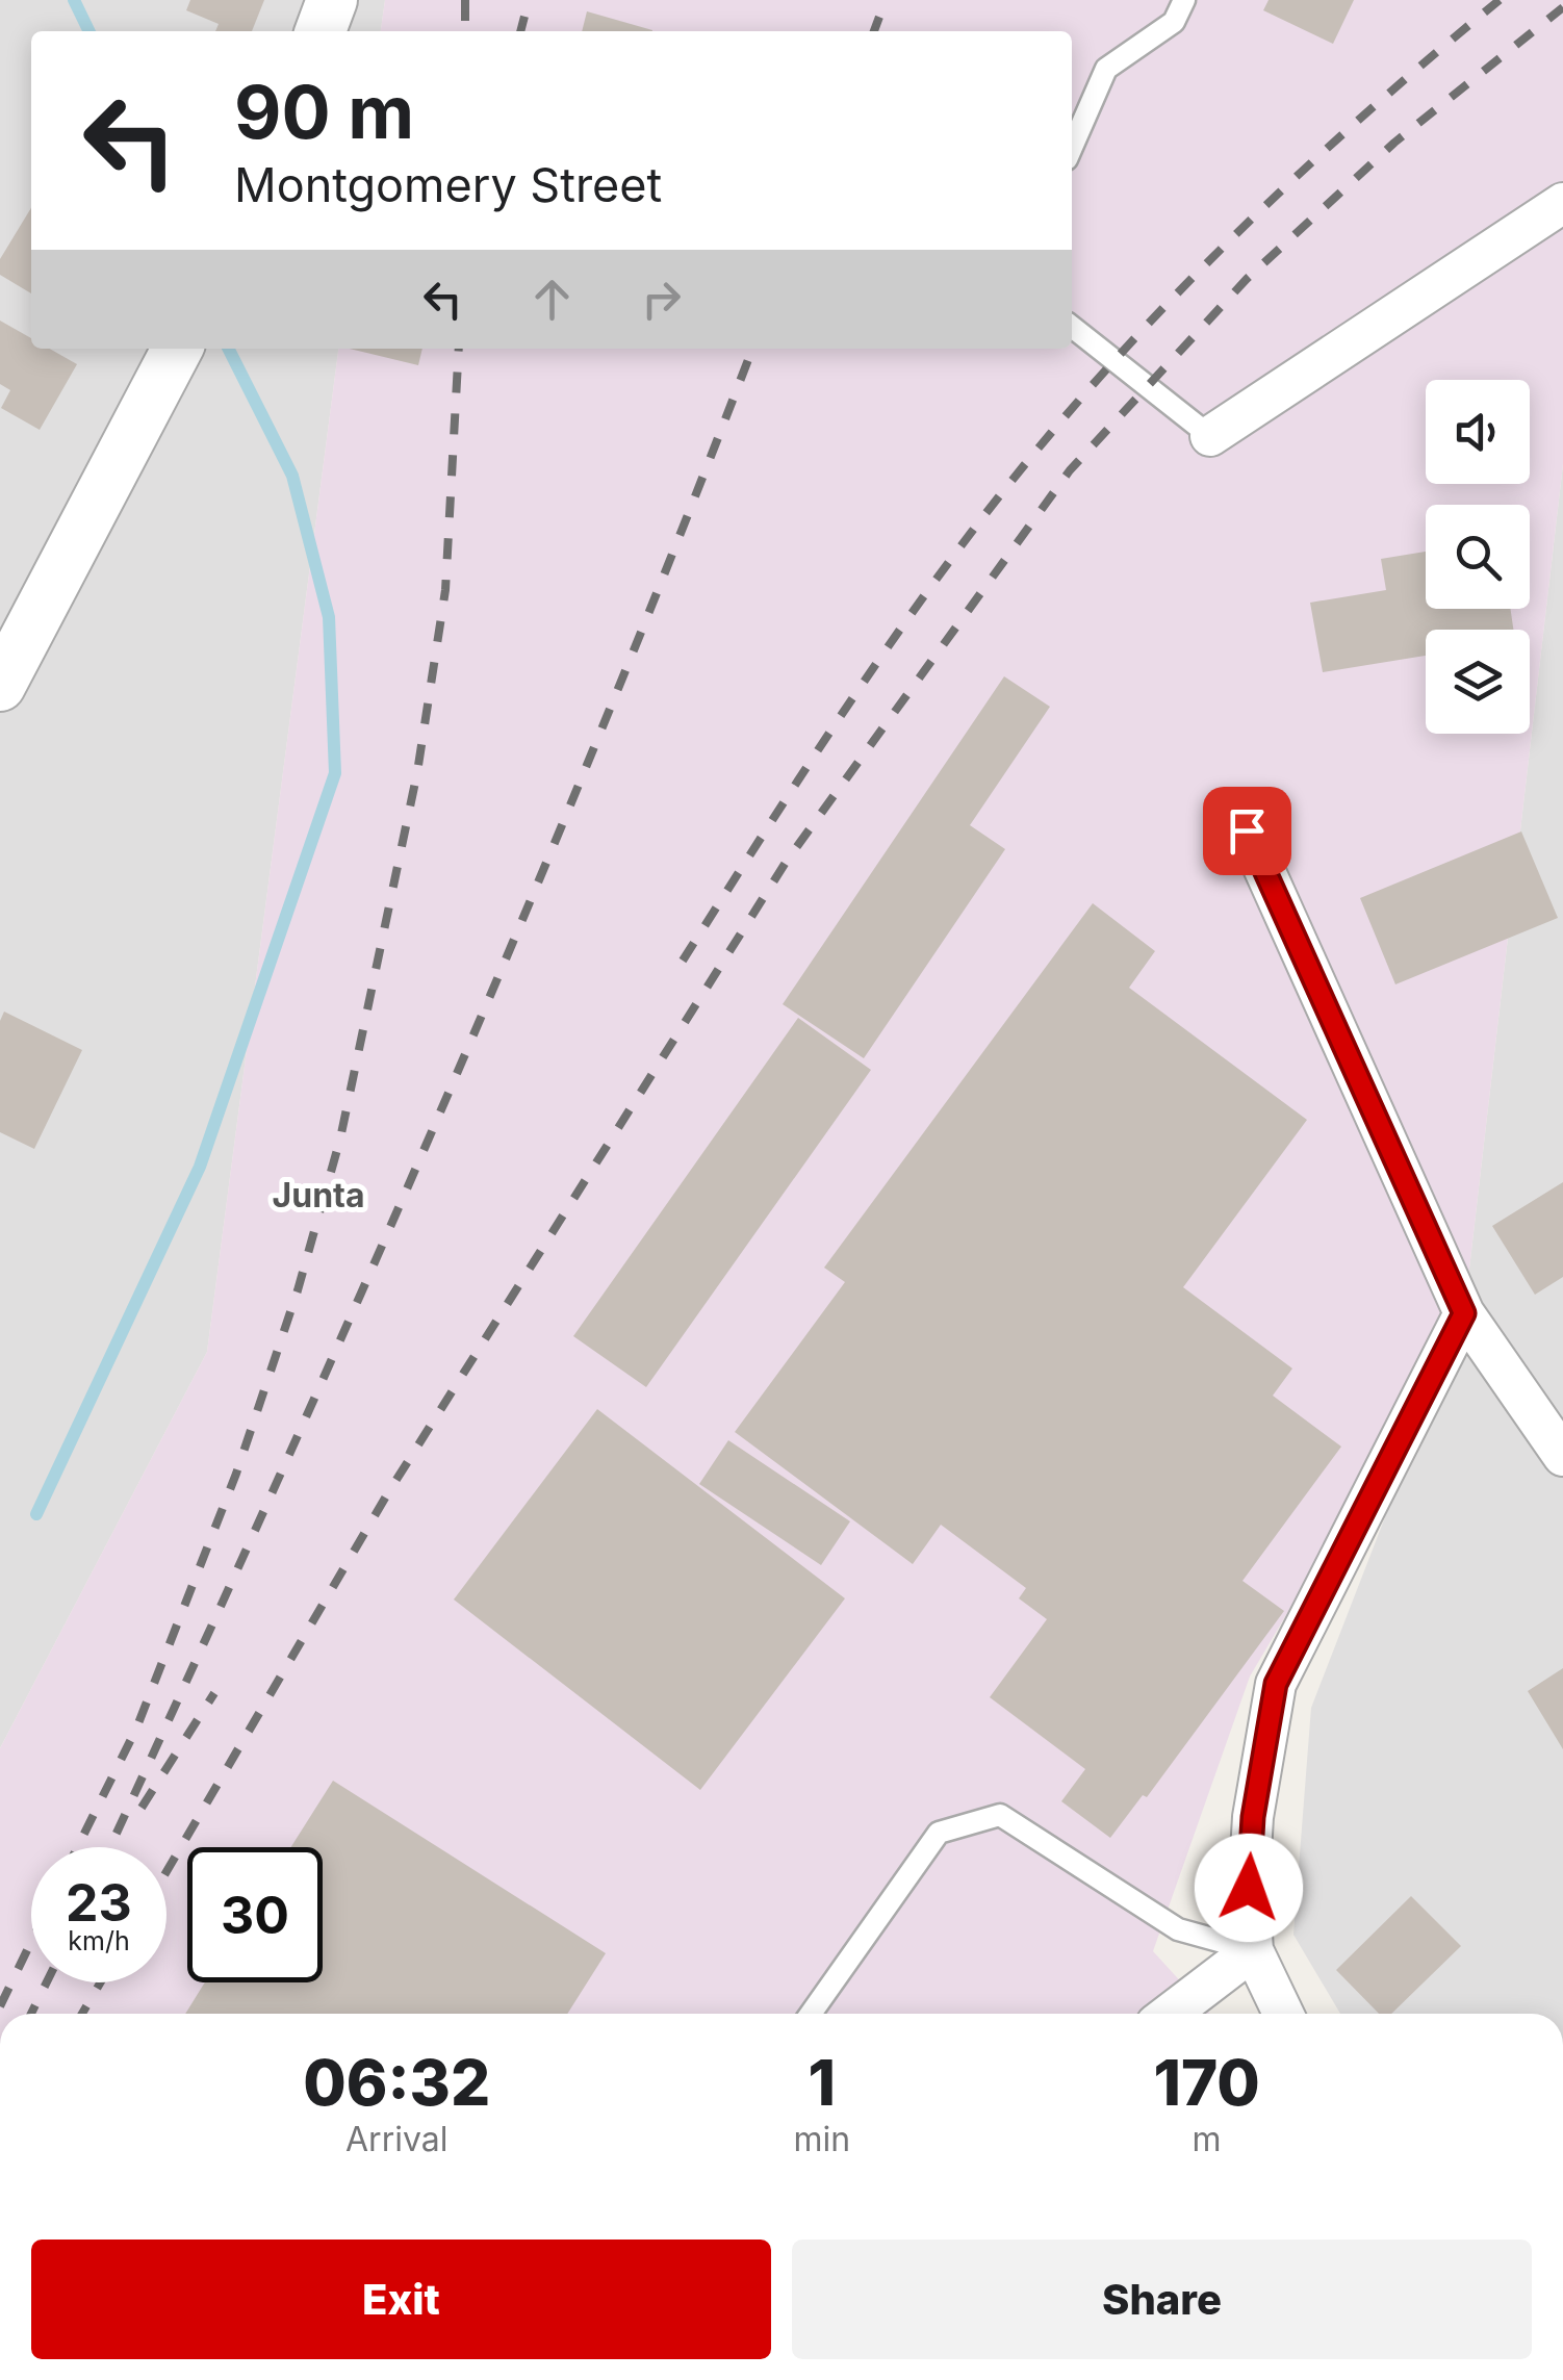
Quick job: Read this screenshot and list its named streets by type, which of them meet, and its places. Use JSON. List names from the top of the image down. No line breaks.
{"districts":["Junta"],"page":{"turn":["90 m","Montgomery Street"],"speed":"23 km/h","limit":"30","eta":["06:32","Arrival","1","min","170","m"],"buttons":["Exit","Share"]}}
